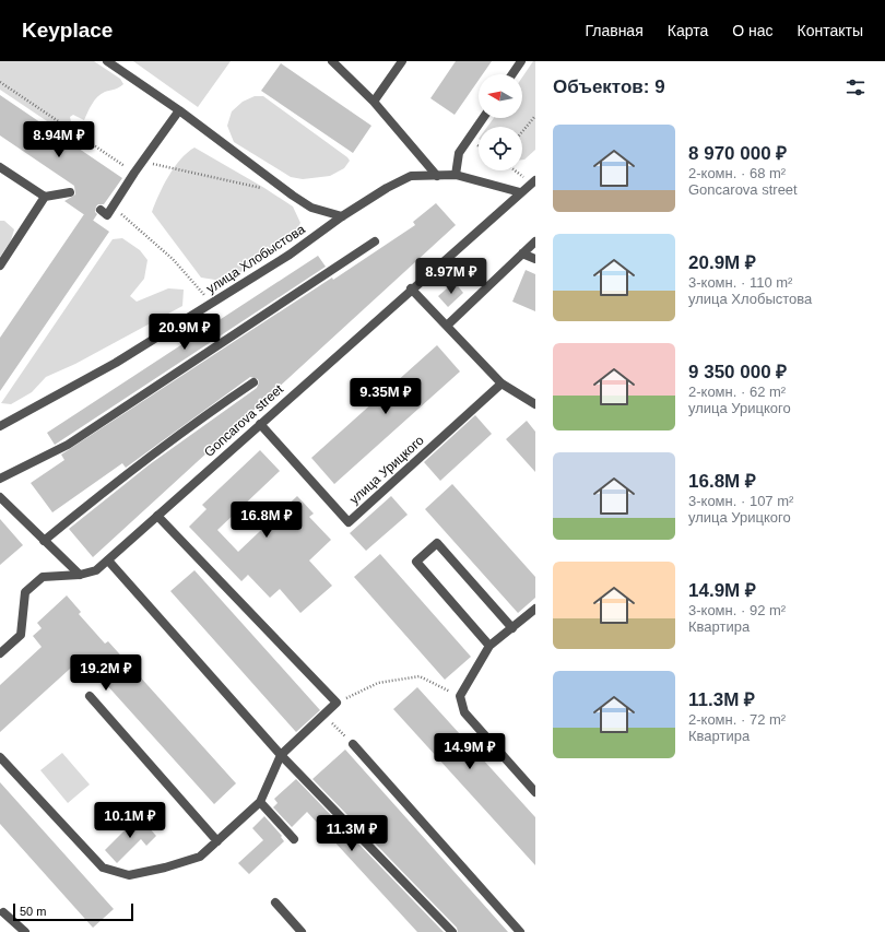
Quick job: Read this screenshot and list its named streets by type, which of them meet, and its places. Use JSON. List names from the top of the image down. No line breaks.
{"streets":{"street":["улица Хлобыстова","Goncarova street","улица Урицкого"]},"crossings":[["улица Хлобыстова","Goncarova street"],["Goncarova street","улица Урицкого"]],"scale_bar":"50 m","north":"left","page":{"header":"Keyplace","nav":["Главная","Карта","О нас","Контакты"],"heading":"Объектов: 9","list":[{"name":"8 970 000 ₽","note":"2-комн. · 68 m² · Goncarova street"},{"name":"20.9M ₽","note":"3-комн. · 110 m² · улица Хлобыстова"},{"name":"9 350 000 ₽","note":"2-комн. · 62 m² · улица Урицкого"},{"name":"16.8M ₽","note":"3-комн. · 107 m² · улица Урицкого"},{"name":"14.9M ₽","note":"3-комн. · 92 m² · Квартира"},{"name":"11.3M ₽","note":"2-комн. · 72 m² · Квартира"}],"price":["8.94M ₽","8.97M ₽","20.9M ₽","9.35M ₽","16.8M ₽","19.2M ₽","14.9M ₽","10.1M ₽","11.3M ₽"],"scale":"50 m"}}
